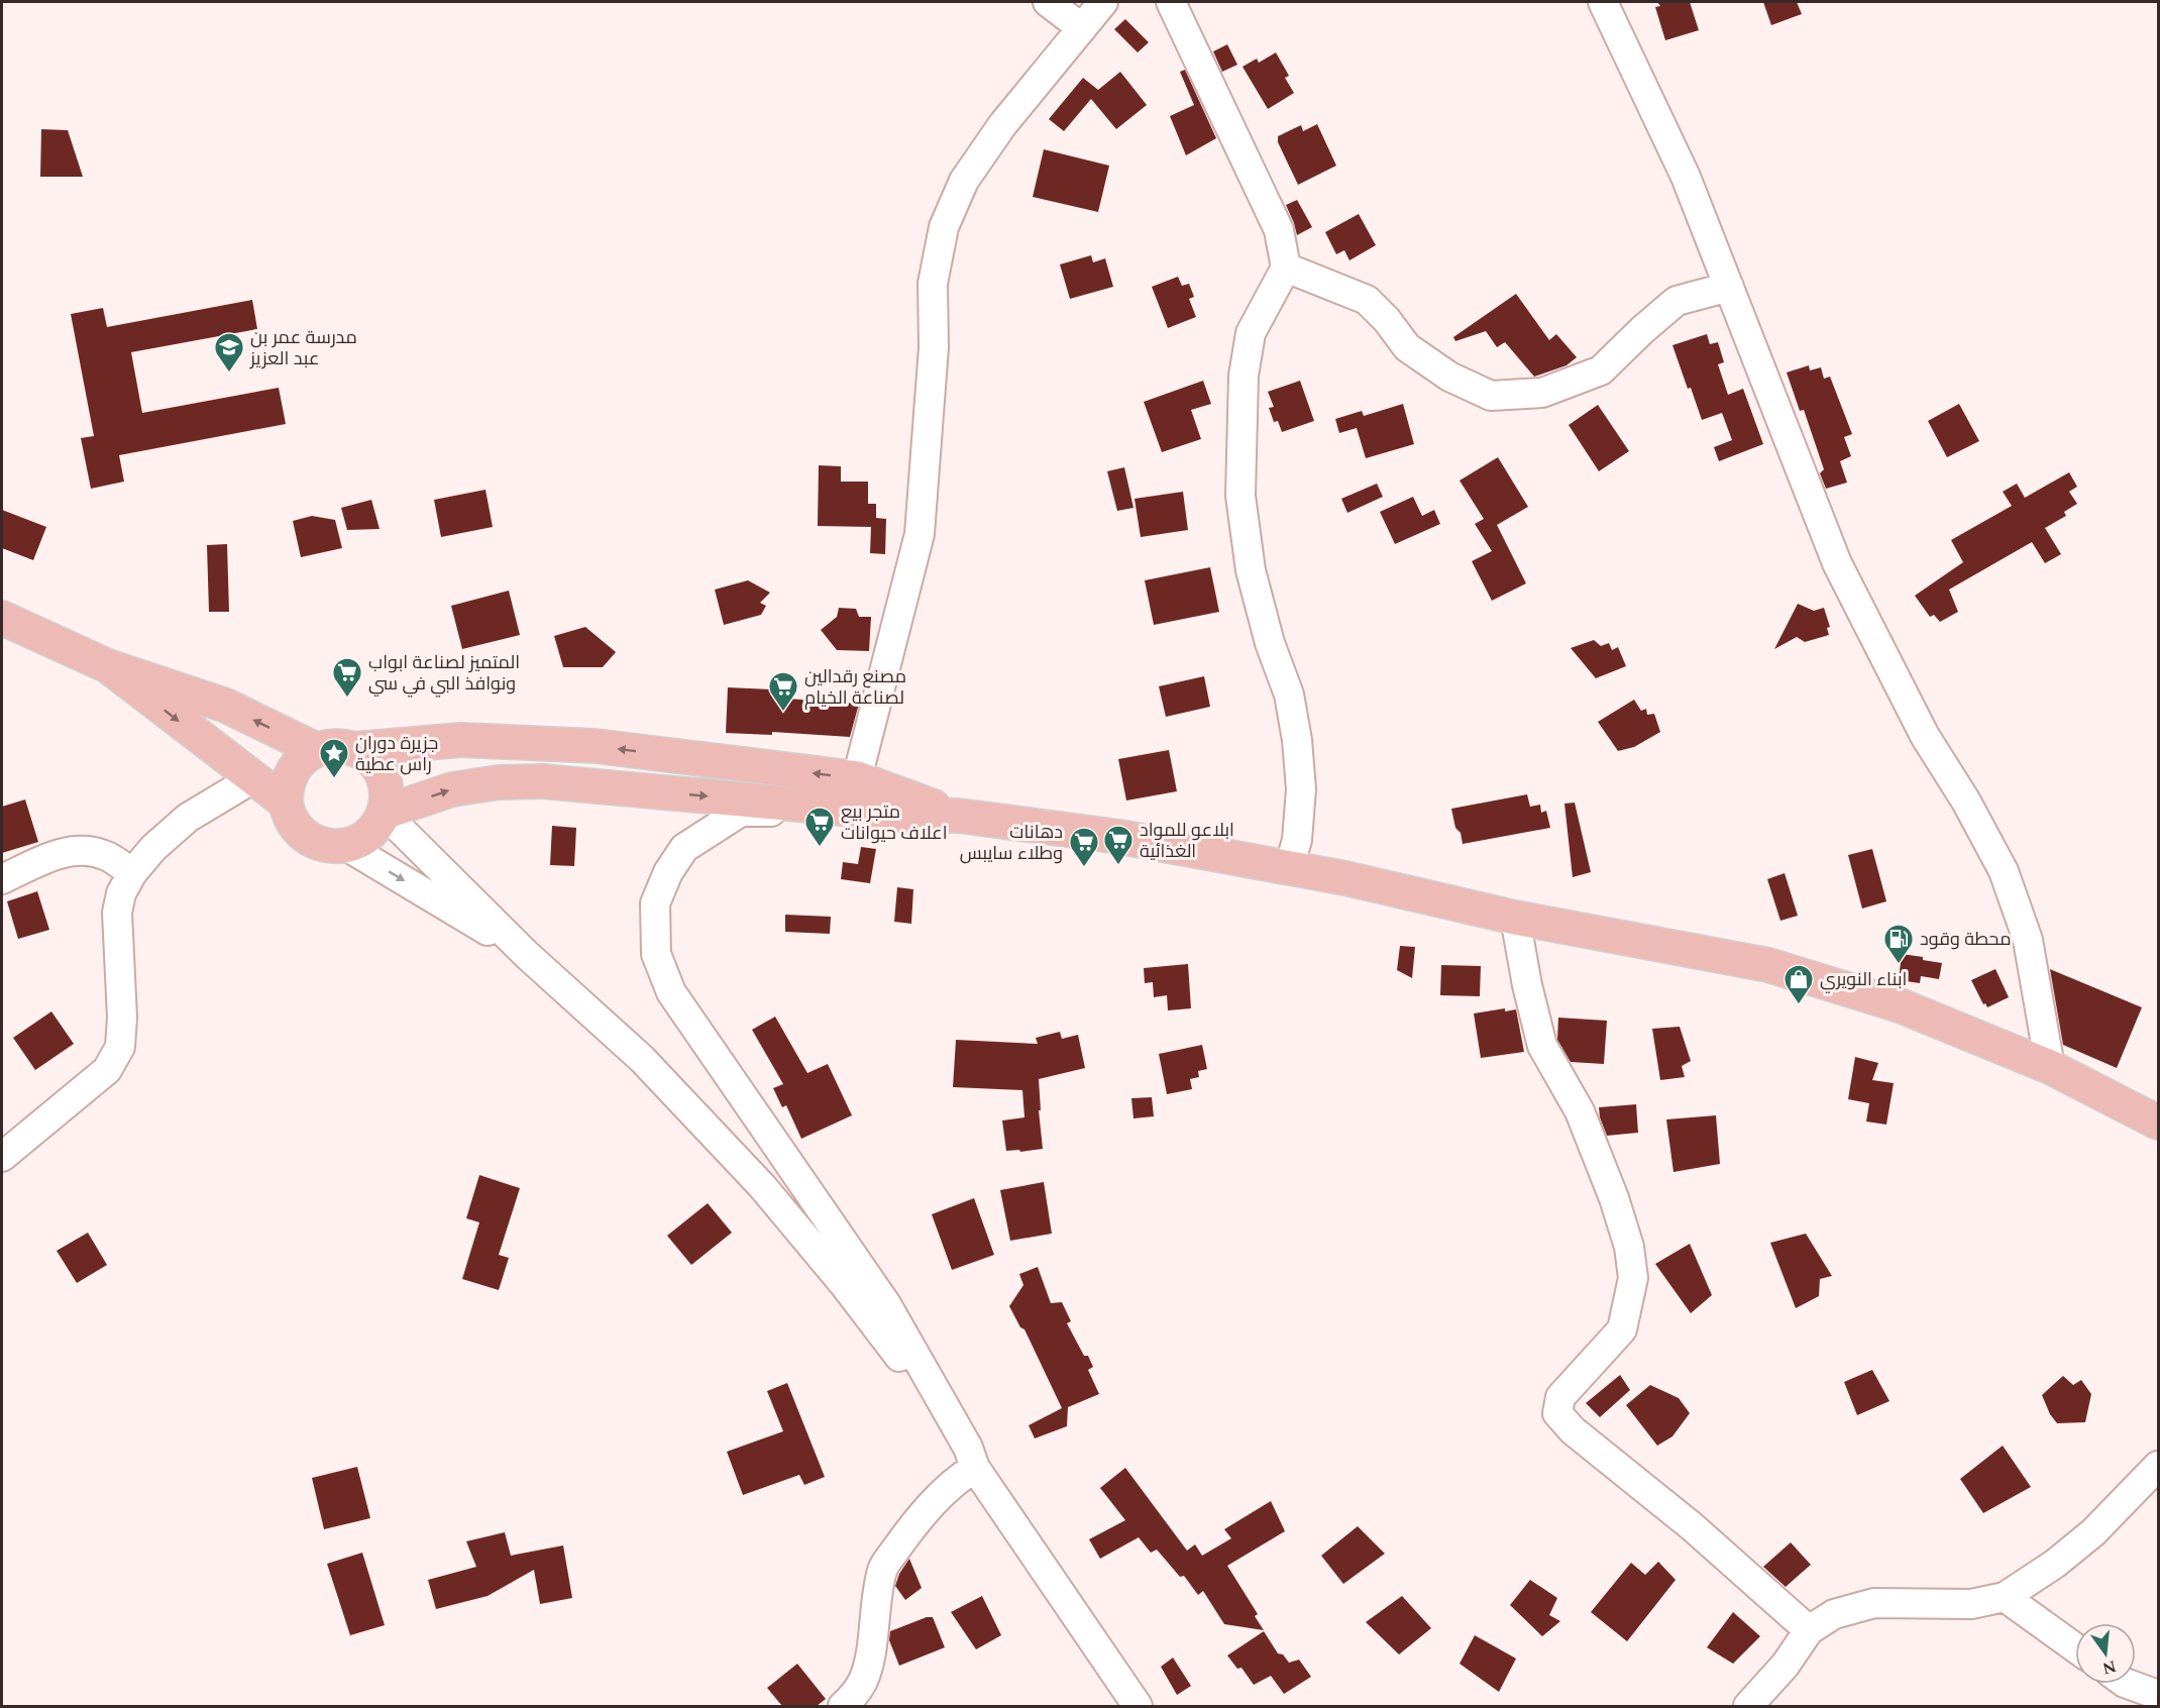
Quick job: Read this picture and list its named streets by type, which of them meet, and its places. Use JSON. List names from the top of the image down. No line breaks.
{"places":{"school or university":["مدرسة عمر بن عبد العزيز"],"supermarket":["المتميز لصناعة ابواب ونوافذ البي في سي","مصنع رقدالين لصناعة الخيام","متجر بيع اعلاف حيوانات","ابلاعو للمواد الغذائية","دهانات وطلاء سايبس"],"place":["جزيرة دوران راس عطية"],"fuel station":["محطة وقود"],"shop":["ابناء النويري"]},"north":"bottom"}
